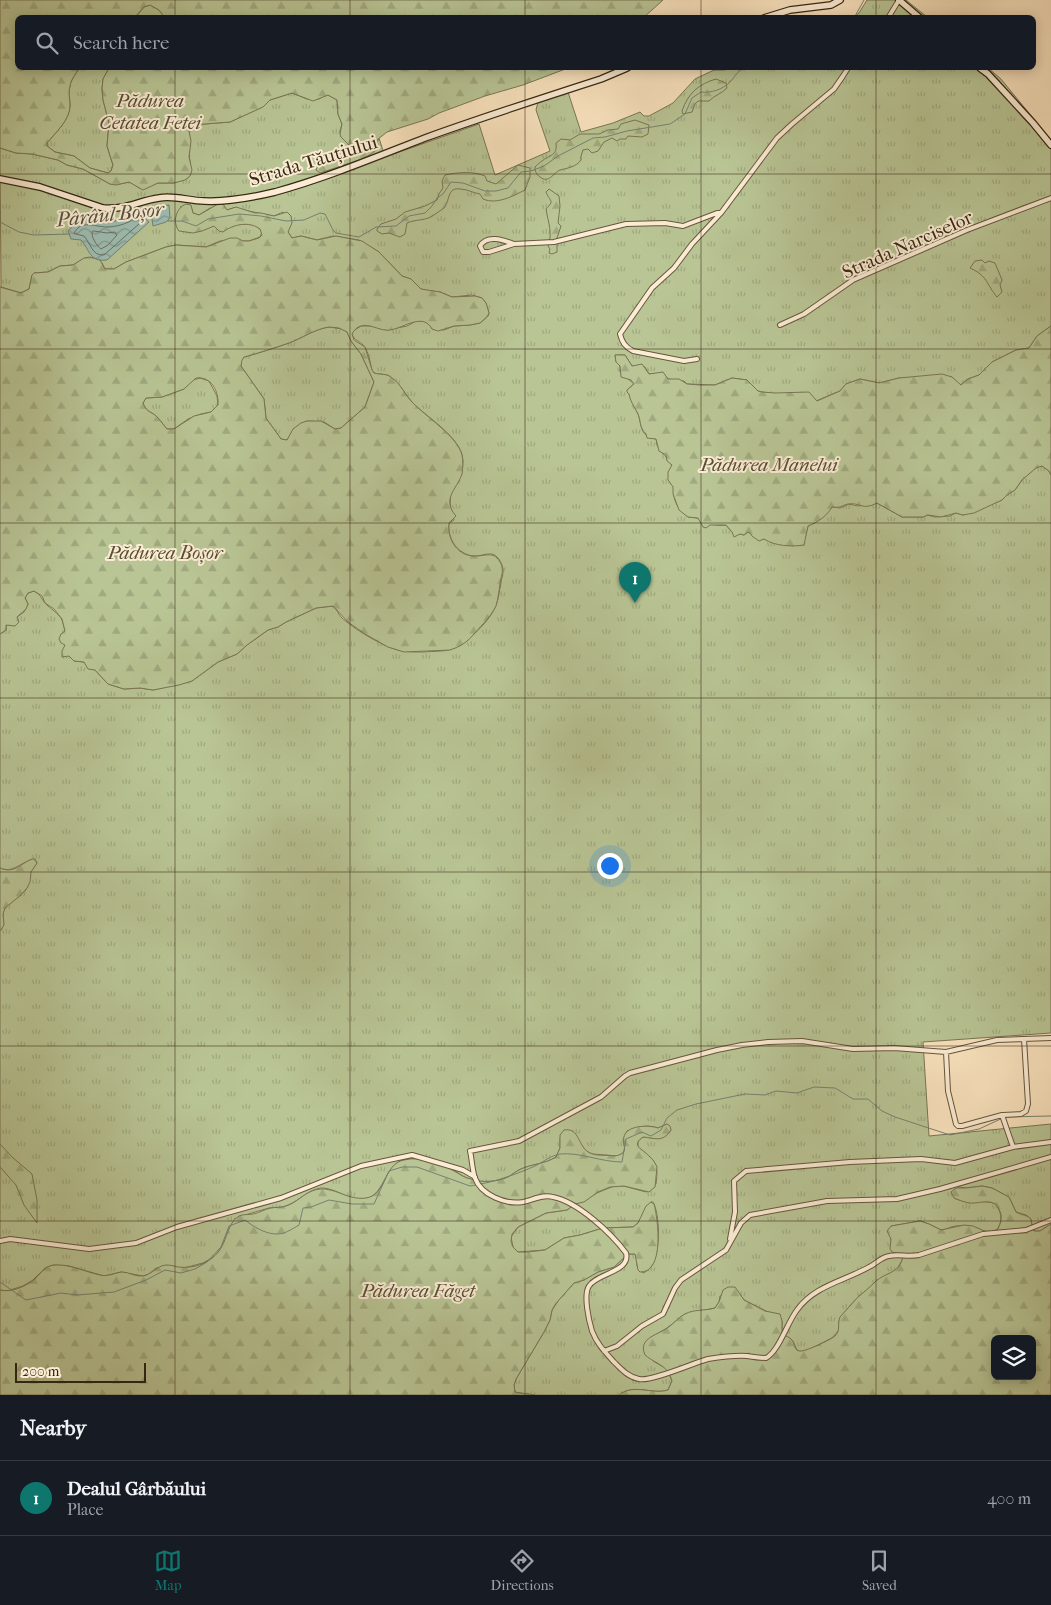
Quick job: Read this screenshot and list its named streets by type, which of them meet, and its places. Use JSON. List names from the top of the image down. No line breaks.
{"streets":{"main road":["Strada Tăuțiului"],"street":["Strada Narciselor"]},"water":["Pârâul Boșor"],"parks":["Pădurea Cetatea Fetei","Pădurea Manelui","Pădurea Boșor","Pădurea Făget"],"scale_bar":"200 m","page":{"search":"Search here","pins":"1","scale":"200 m","heading":"Nearby","list":[{"mark":"1","name":"Dealul Gârbăului","note":"Place","value":"400 m"}],"nav":["Map","Directions","Saved"]}}
